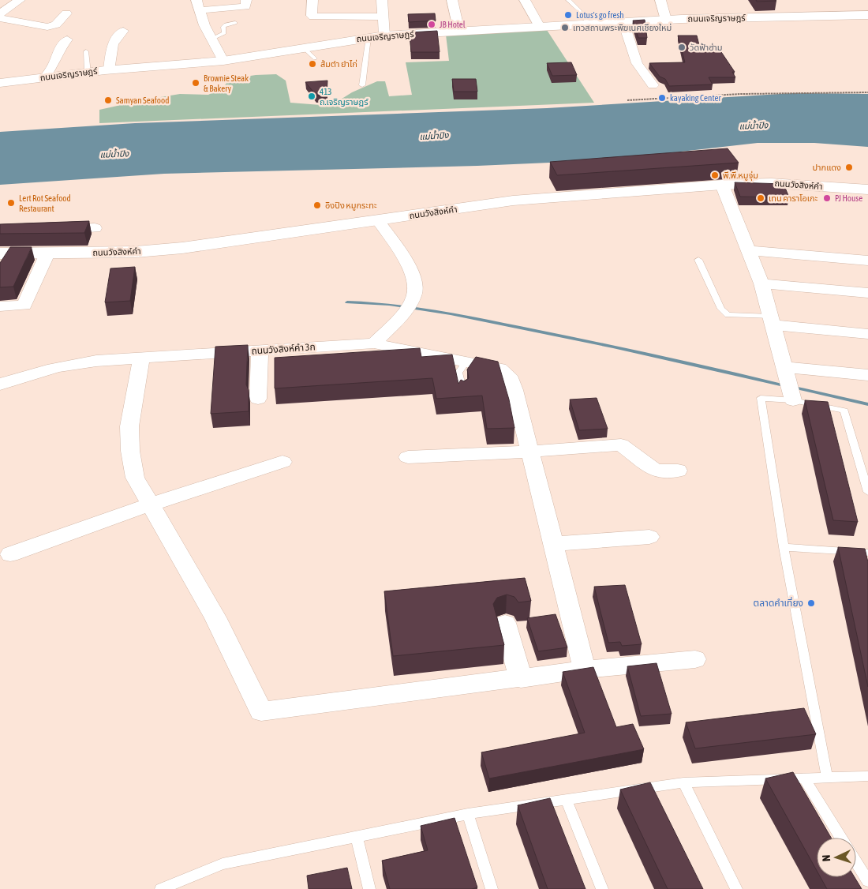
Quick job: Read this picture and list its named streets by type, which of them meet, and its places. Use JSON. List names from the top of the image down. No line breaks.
{"streets":{"main road":["ถนนเจริญราษฎร์","ถนนวังสิงห์คำ"],"street":["ถนนวังสิงห์คำ 3ก"]},"water":["แม่น้ำปิง"],"places":["Lotus's go fresh","JB Hotel","เทวสถานพระพิฆเนศเชียงใหม่","วัดฟ้าฮ่าม","ส้มตำ ยำไก่","Brownie Steak & Bakery","413 ถ.เจริญราษฏร์","kayaking Center","Samyan Seafood","ปากแดง","พี.พี.หมูจุ่ม","เทน คาราโอเกะ","PJ House","Lert Rot Seafood Restaurant","อิงปิง หมูกระทะ","ตลาดคำเที่ยง"],"north":"left"}
